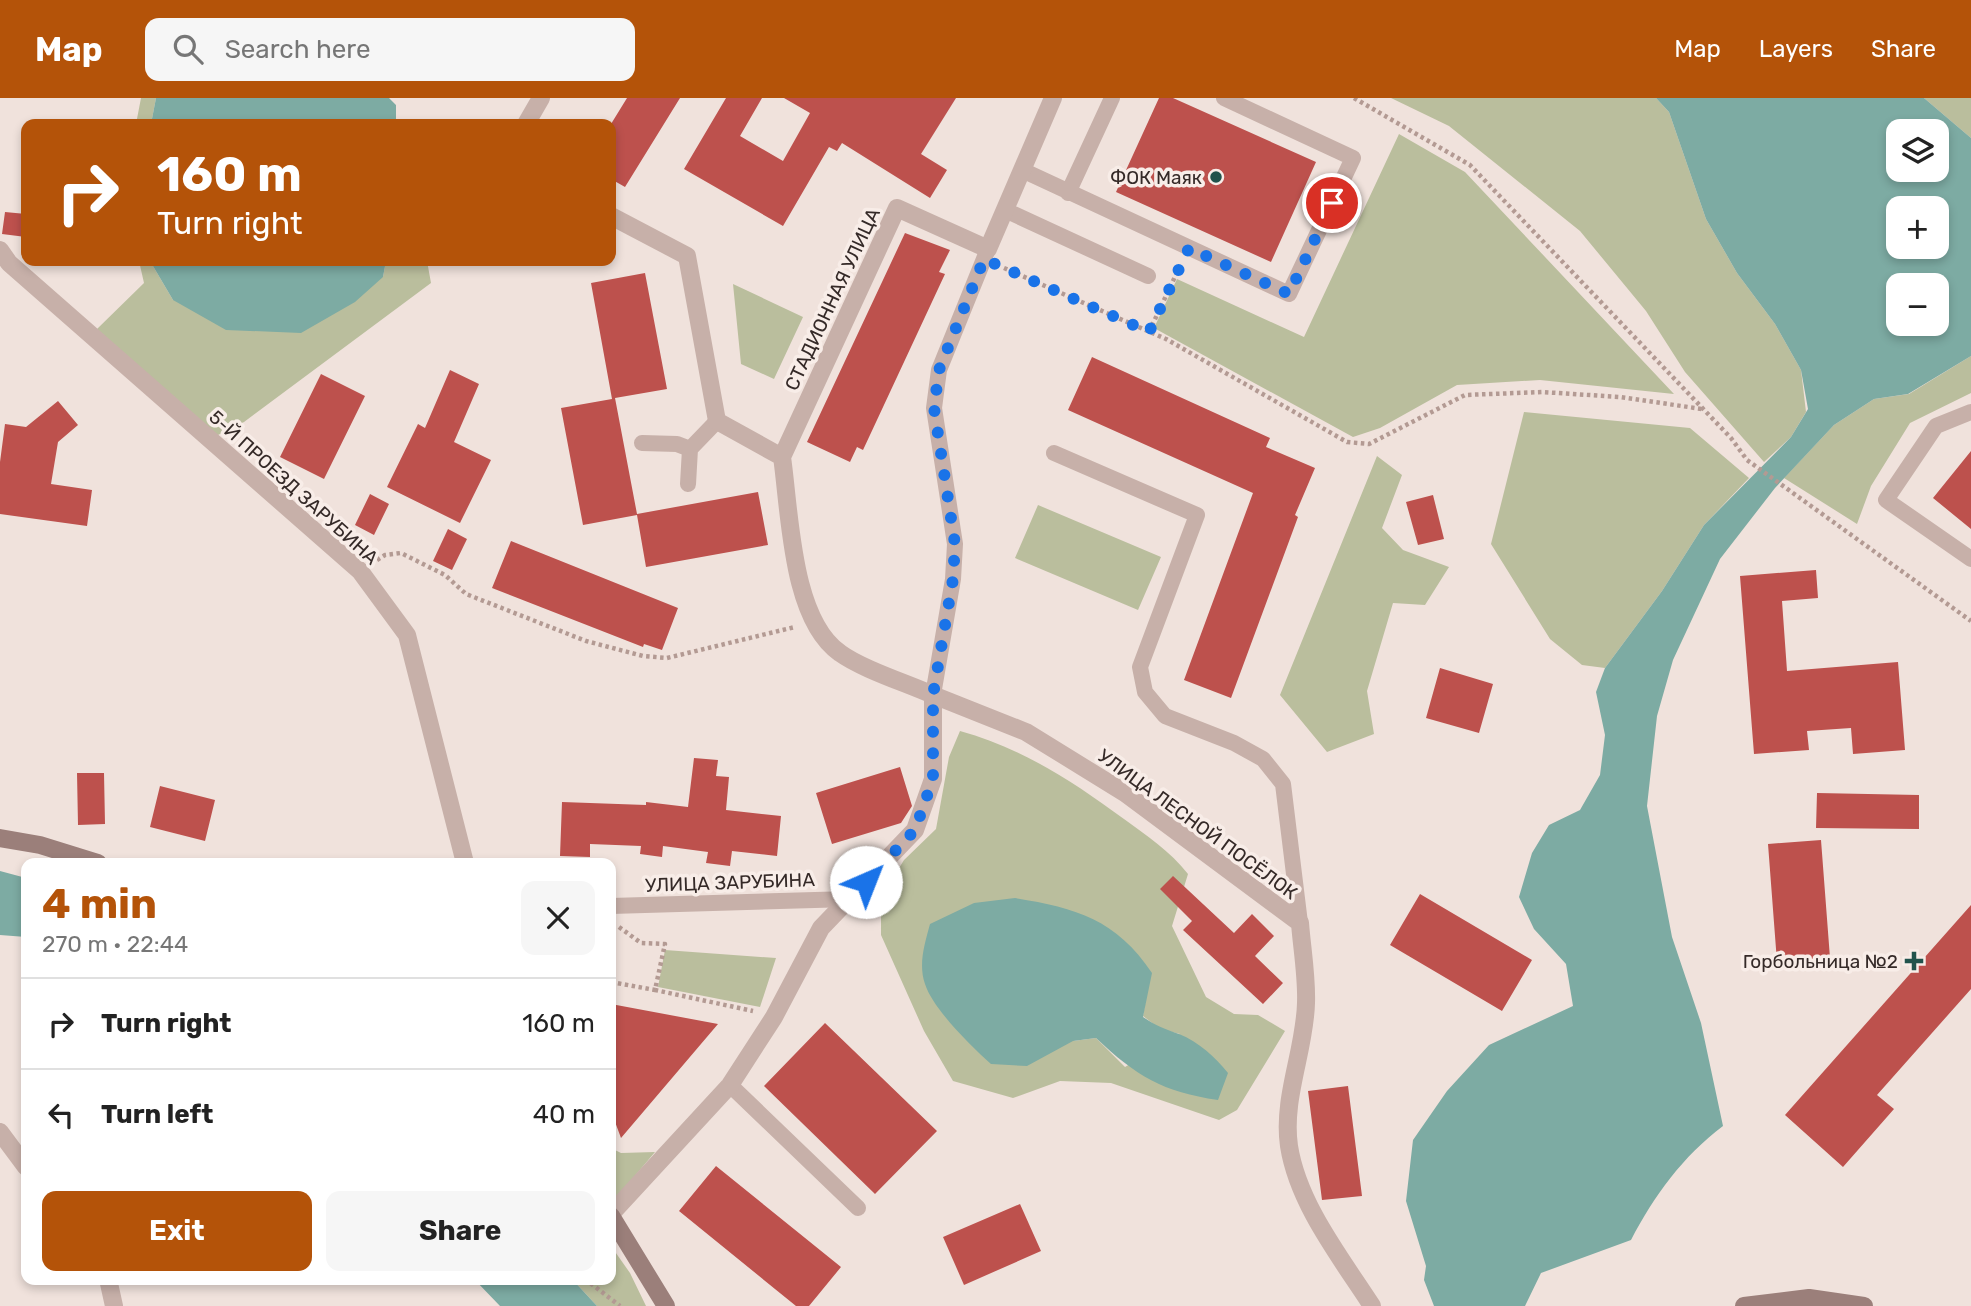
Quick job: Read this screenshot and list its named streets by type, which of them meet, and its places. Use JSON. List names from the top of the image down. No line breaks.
{"streets":{"street":["СТАДИОННАЯ УЛИЦА","5-Й ПРОЕЗД ЗАРУБИНА","УЛИЦА ЛЕСНОЙ ПОСЁЛОК"],"lane":["УЛИЦА ЗАРУБИНА"]},"places":{"other":["ФОК Маяк"],"health":["Горбольница №2"]},"page":{"header":"Map","search":"Search here","nav":["Map","Layers","Share"],"map_buttons":["+","−"],"turn":["160 m","Turn right"],"heading":["4 min","270 m · 22:44"],"list":[{"name":"Turn right","value":"160 m"},{"name":"Turn left","value":"40 m"}],"buttons":["Exit","Share"]}}
